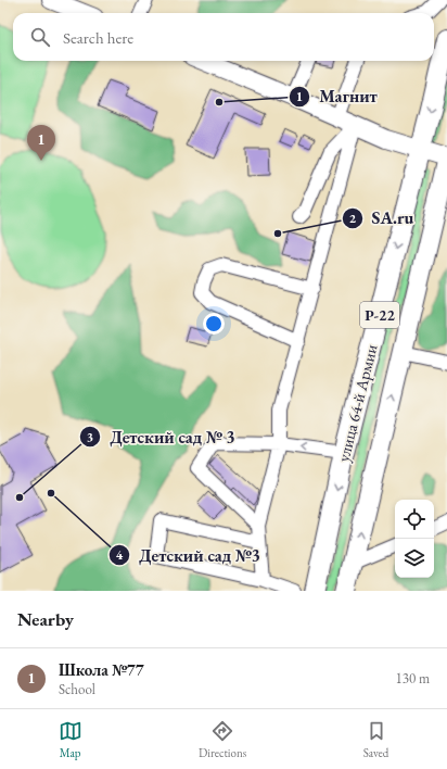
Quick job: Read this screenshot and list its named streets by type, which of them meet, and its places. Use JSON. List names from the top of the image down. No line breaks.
{"streets":{"highway":["Р-22","улица 64-й Армии"]},"places":["Магнит","SA.ru","Детский сад №3","Детский сад № 3"],"page":{"search":"Search here","pins":"1","heading":"Nearby","list":[{"mark":"1","name":"Школа №77","note":"School","value":"130 m"}],"nav":["Map","Directions","Saved"]}}
